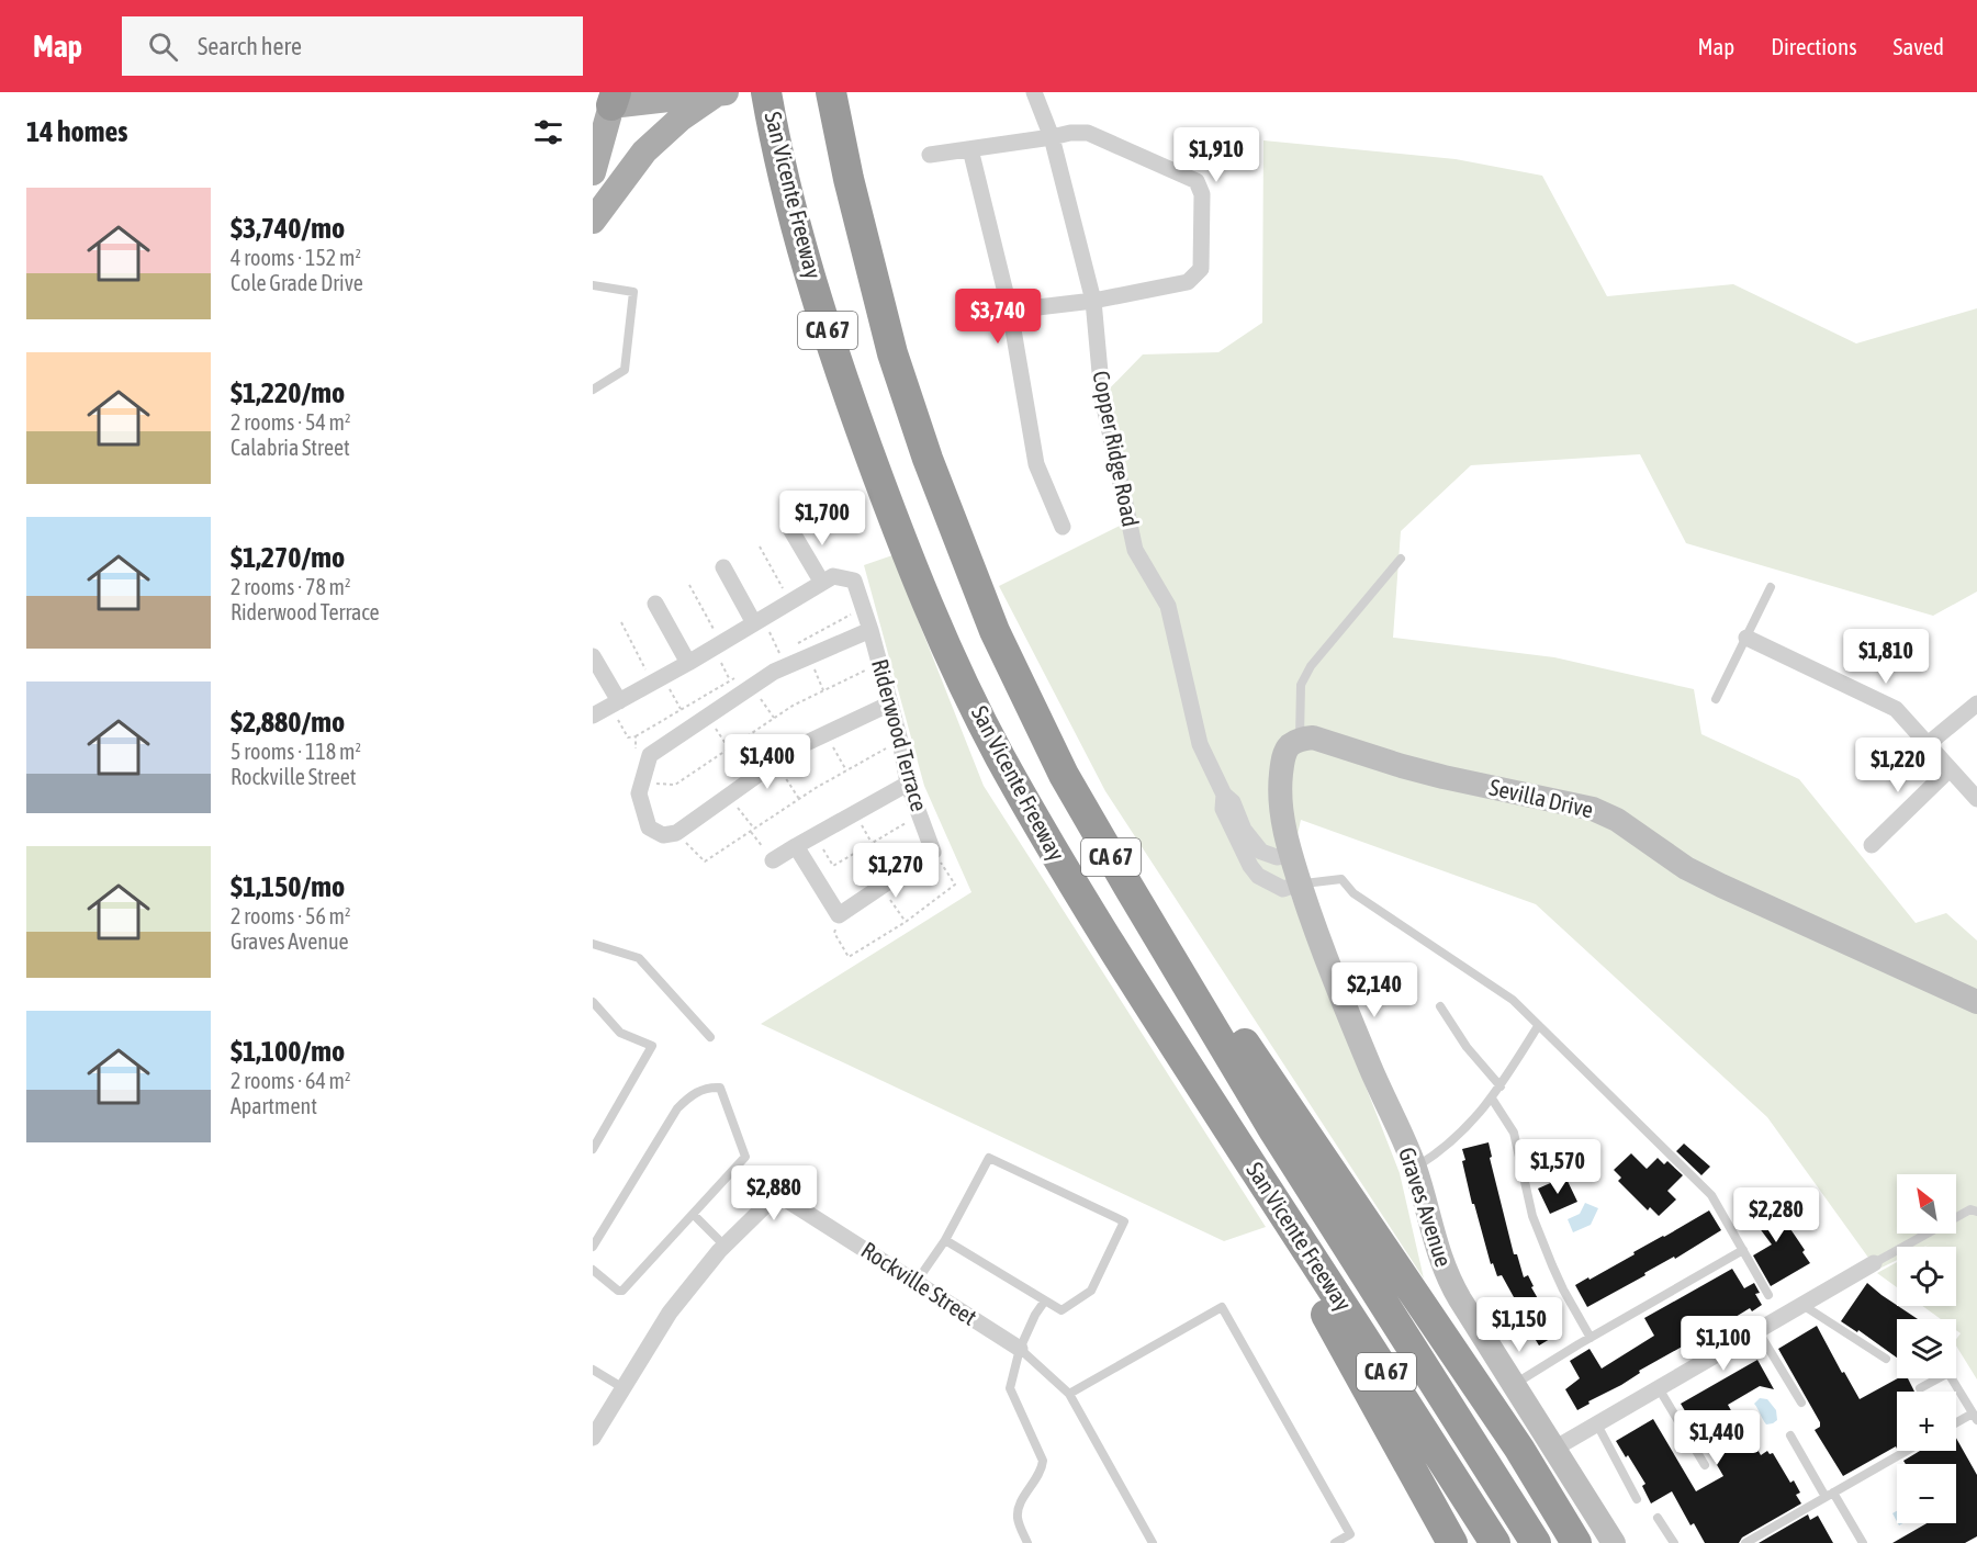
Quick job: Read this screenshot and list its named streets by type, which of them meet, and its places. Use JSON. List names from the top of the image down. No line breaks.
{"streets":{"highway":["San Vicente Freeway","CA 67"],"street":["Copper Ridge Road","Riderwood Terrace","Sevilla Drive","Graves Avenue","Rockville Street"]},"crossings":[["Copper Ridge Road","Graves Avenue"]],"north":"top left","page":{"header":"Map","search":"Search here","nav":["Map","Directions","Saved"],"heading":"14 homes","price":["$1,910","$3,740","$1,700","$1,810","$1,400","$1,220","$1,270","$2,140","$1,570","$2,880","$2,280","$1,150","$1,100","$1,440"],"list":[{"name":"$3,740/mo","note":"4 rooms · 152 m² · Cole Grade Drive"},{"name":"$1,220/mo","note":"2 rooms · 54 m² · Calabria Street"},{"name":"$1,270/mo","note":"2 rooms · 78 m² · Riderwood Terrace"},{"name":"$2,880/mo","note":"5 rooms · 118 m² · Rockville Street"},{"name":"$1,150/mo","note":"2 rooms · 56 m² · Graves Avenue"},{"name":"$1,100/mo","note":"2 rooms · 64 m² · Apartment"}],"map_buttons":["+","−"]}}
